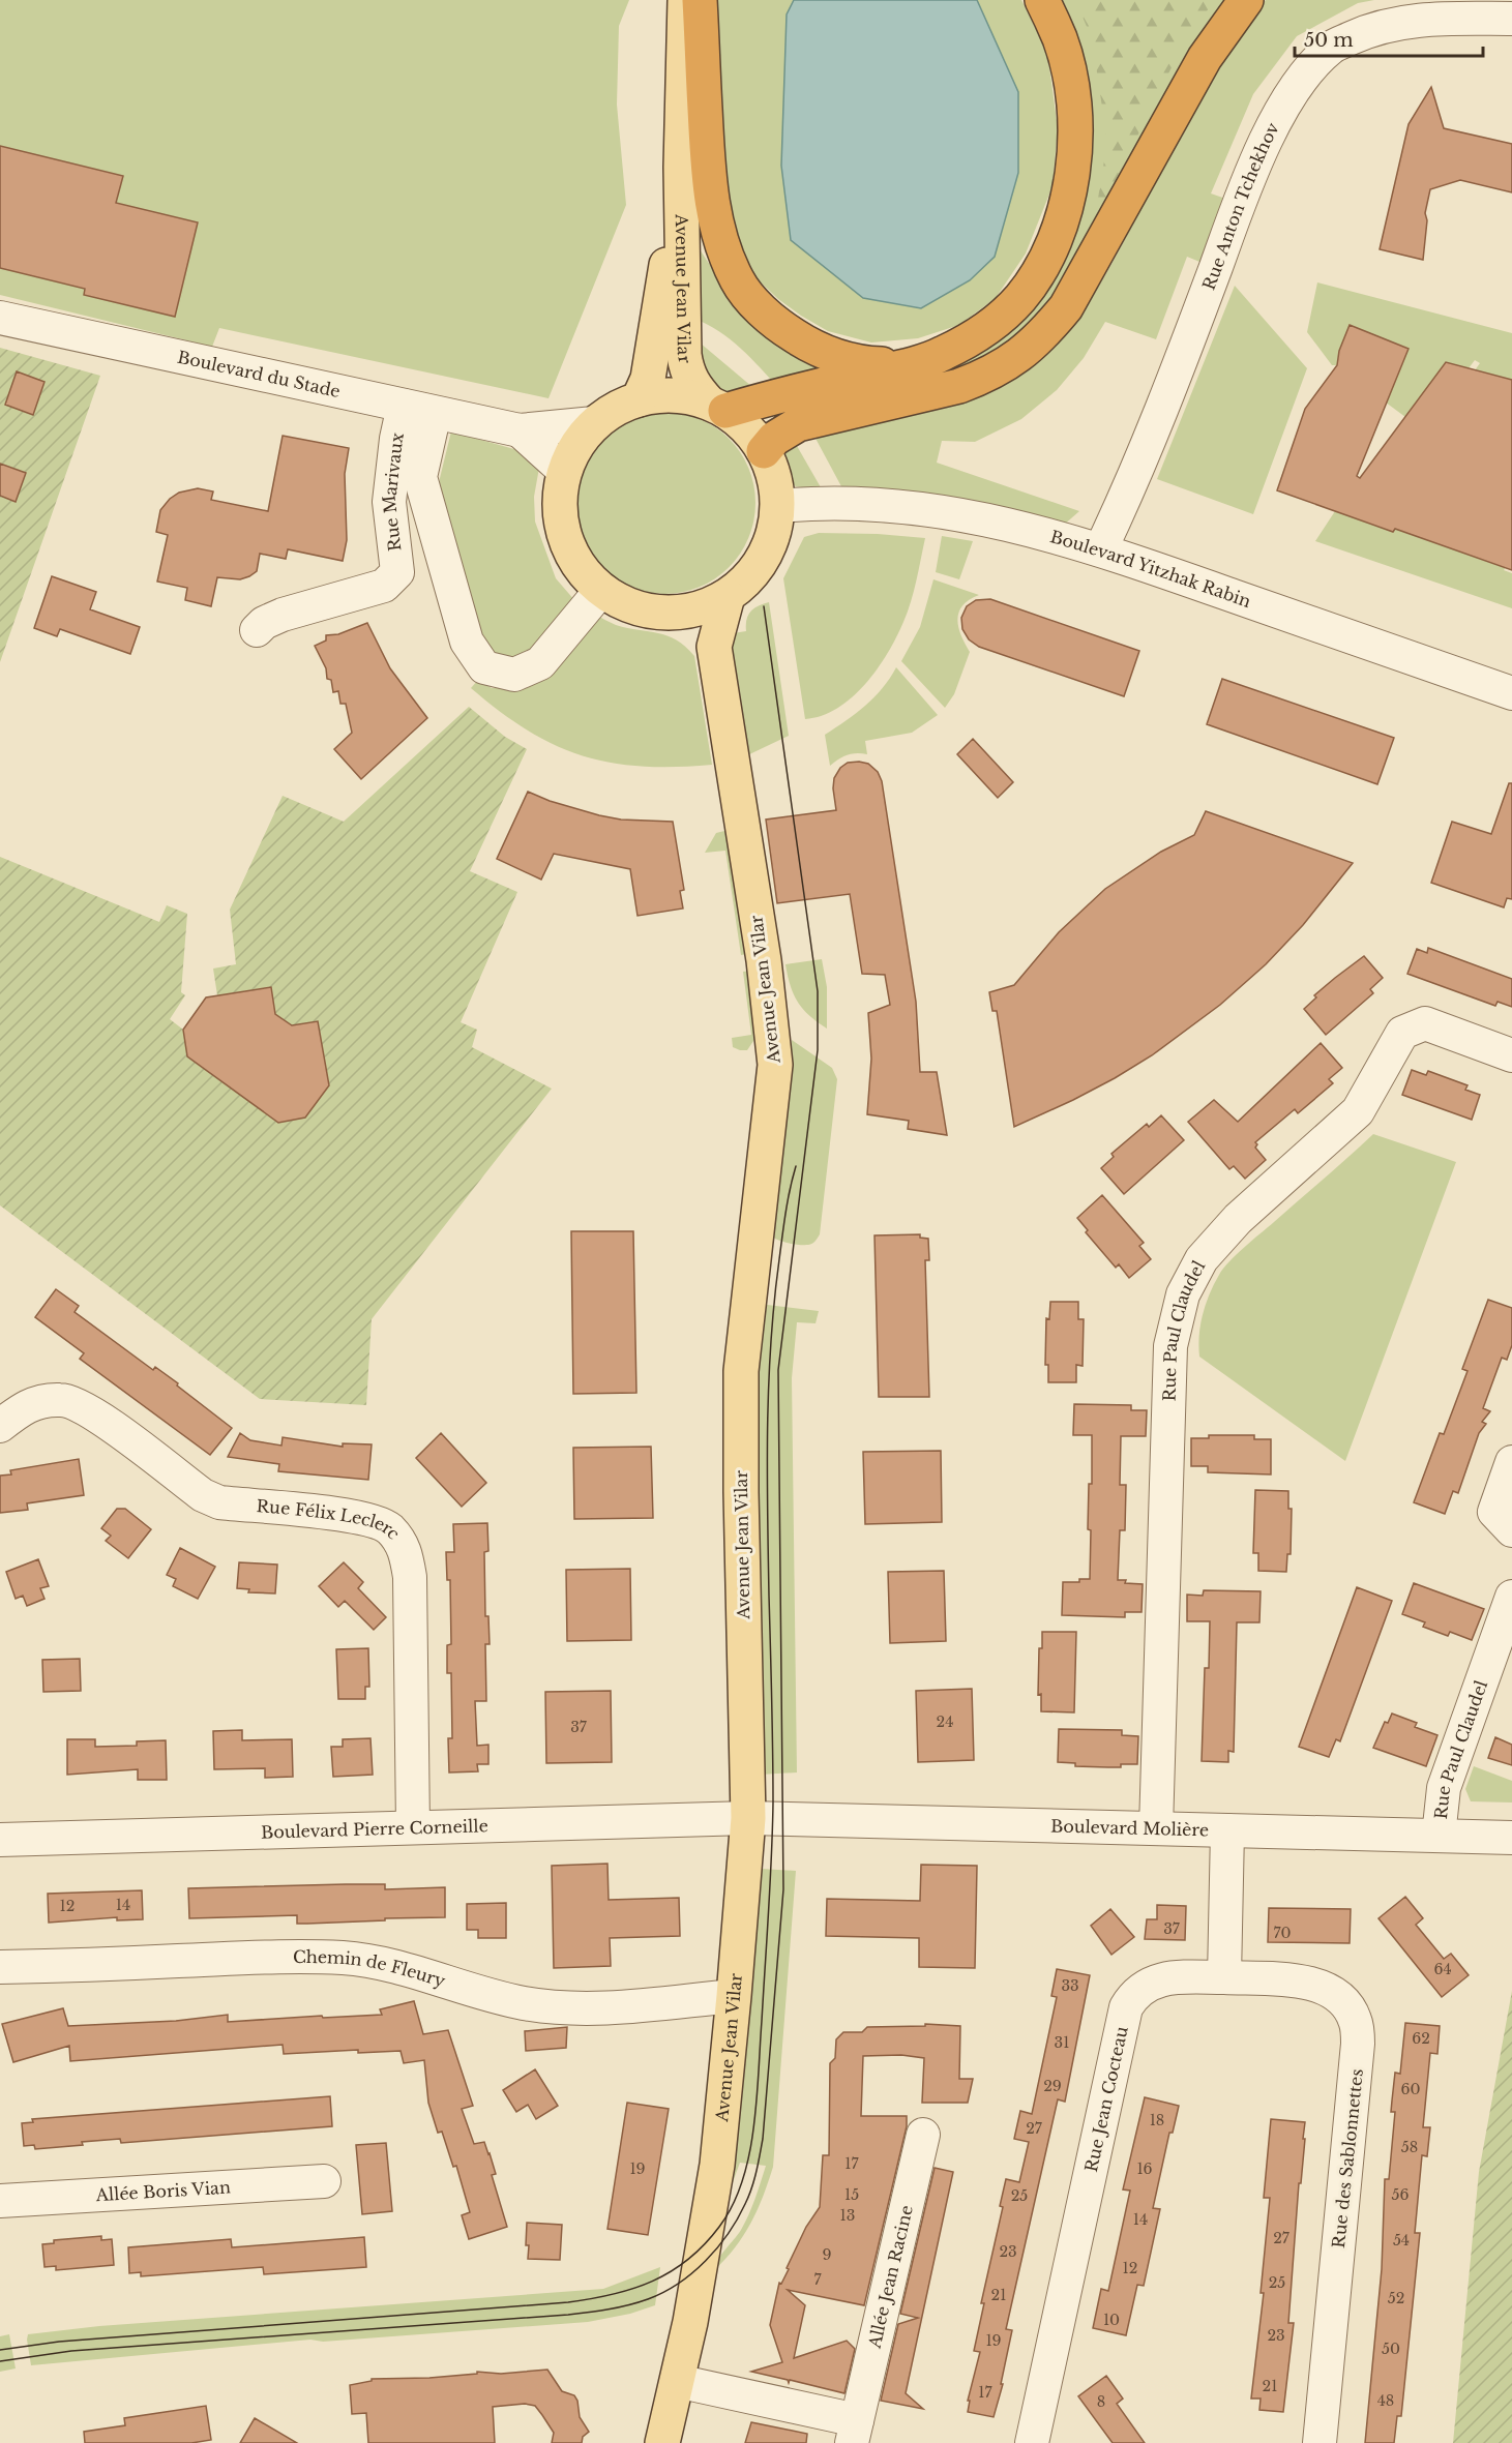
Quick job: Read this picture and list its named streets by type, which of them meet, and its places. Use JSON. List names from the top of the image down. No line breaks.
{"streets":{"main road":["Avenue Jean Vilar"],"street":["Rue Anton Tchekhov","Boulevard du Stade","Rue Marivaux","Boulevard Yitzhak Rabin","Rue Paul Claudel","Rue Félix Leclerc","Boulevard Molière","Boulevard Pierre Corneille","Chemin de Fleury","Rue Jean Cocteau","Rue des Sablonnettes","Allée Boris Vian","Allée Jean Racine"]},"crossings":[["Rue Anton Tchekhov","Boulevard Yitzhak Rabin"],["Avenue Jean Vilar","Boulevard du Stade"],["Avenue Jean Vilar","Boulevard Yitzhak Rabin"],["Avenue Jean Vilar","Boulevard Molière"],["Avenue Jean Vilar","Boulevard Pierre Corneille"],["Avenue Jean Vilar","Chemin de Fleury"],["Avenue Jean Vilar","Allée Jean Racine"],["Boulevard du Stade","Rue Marivaux"],["Boulevard du Stade","Boulevard Yitzhak Rabin"],["Rue Paul Claudel","Boulevard Molière"],["Rue Félix Leclerc","Boulevard Pierre Corneille"],["Boulevard Molière","Boulevard Pierre Corneille"],["Rue Jean Cocteau","Rue des Sablonnettes"]],"house_numbers":["24","37","14","12","37","70","64","33","62","31","29","60","18","27","58","17","19","16","15","56","25","13","14","27","54","23","9","12","7","25","21","52","10","23","19","50","21","17","48","8"],"scale_bar":"50 m"}
